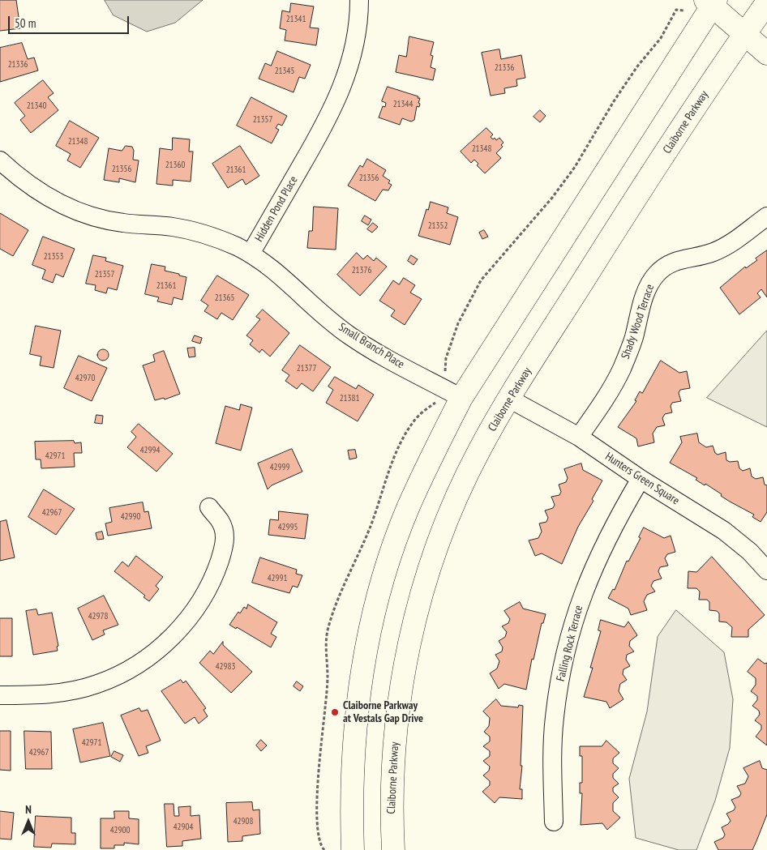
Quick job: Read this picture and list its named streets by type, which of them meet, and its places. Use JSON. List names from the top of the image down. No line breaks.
{"streets":{"main road":["Claiborne Parkway"],"street":["Hidden Pond Place","Shady Wood Terrace","Small Branch Place","Hunters Green Square","Falling Rock Terrace"]},"crossings":[["Claiborne Parkway","Hunters Green Square"],["Hidden Pond Place","Small Branch Place"],["Shady Wood Terrace","Hunters Green Square"],["Hunters Green Square","Falling Rock Terrace"]],"places":["Claiborne Parkway at Vestals Gap Drive"],"house_numbers":["21341","21336","21336","21345","21344","21340","21357","21348","21348","21360","21356","21361","21356","21352","21353","21376","21357","21361","21365","21377","42970","21381","42994","42971","42999","42967","42990","42995","42991","42978","42983","42971","42967","42908","42904","42900"],"scale_bar":"50 m","north":"top"}
